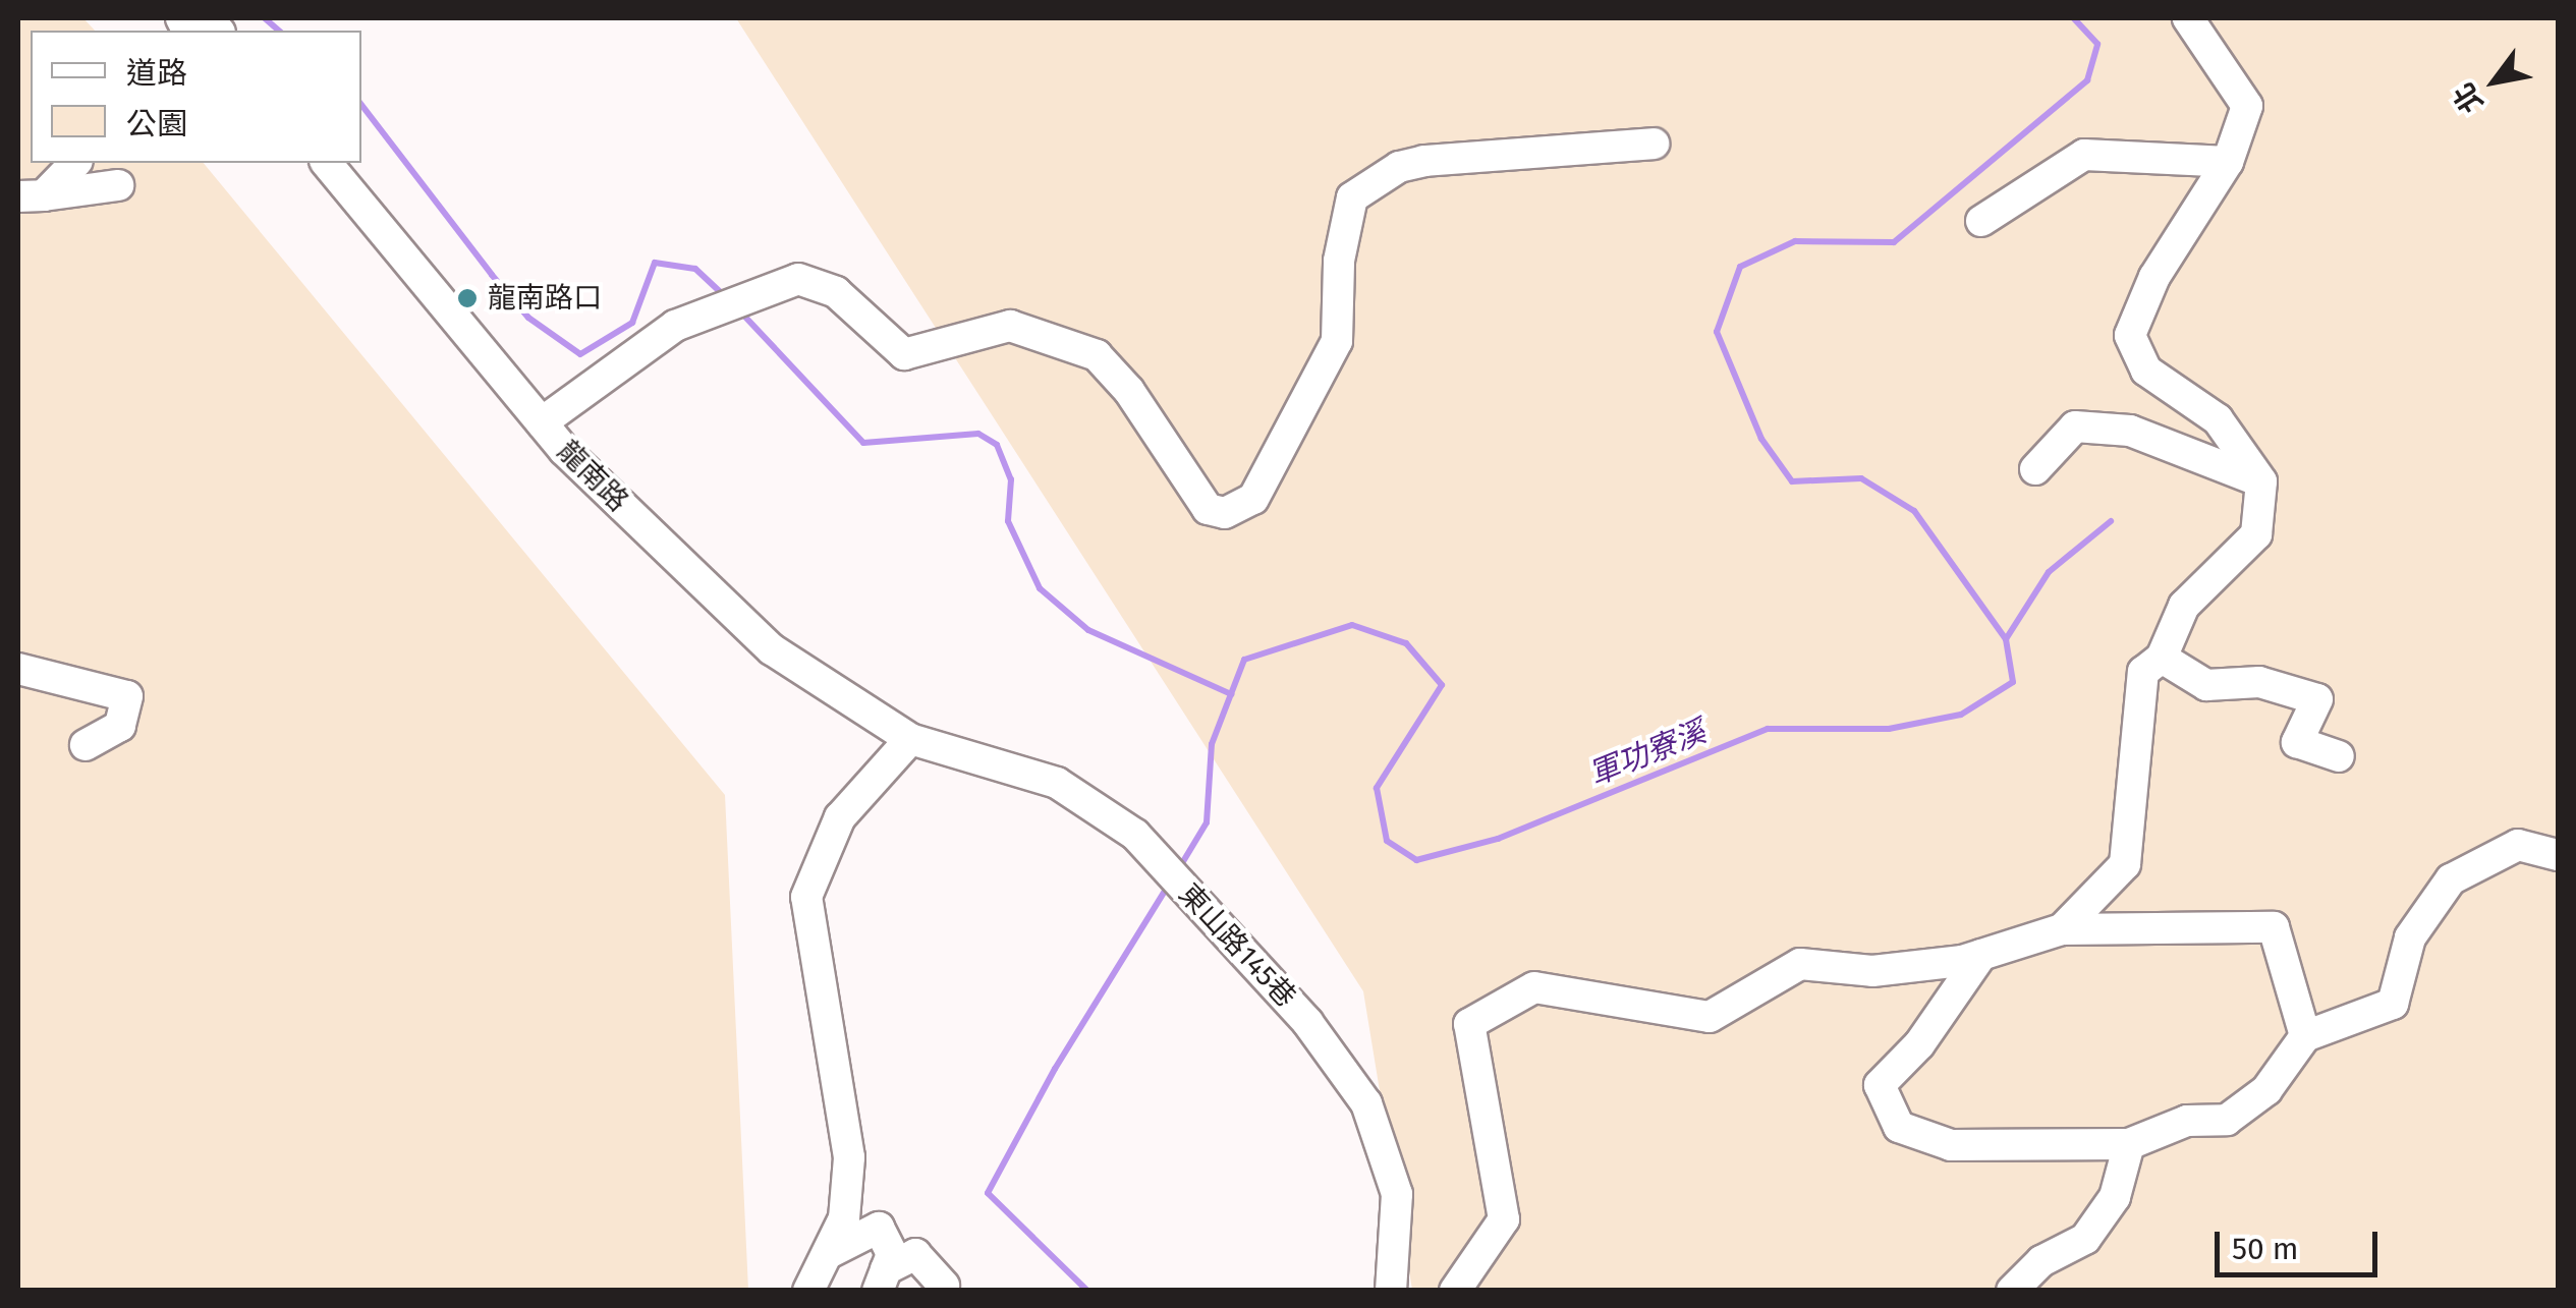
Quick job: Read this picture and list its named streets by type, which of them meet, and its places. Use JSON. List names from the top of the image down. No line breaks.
{"streets":{"street":["龍南路","東山路145巷"]},"crossings":[["龍南路","東山路145巷"]],"water":["軍功寮溪"],"places":["龍南路口"],"legend":["道路","公園"],"scale_bar":"50 m","north":"bottom left"}
